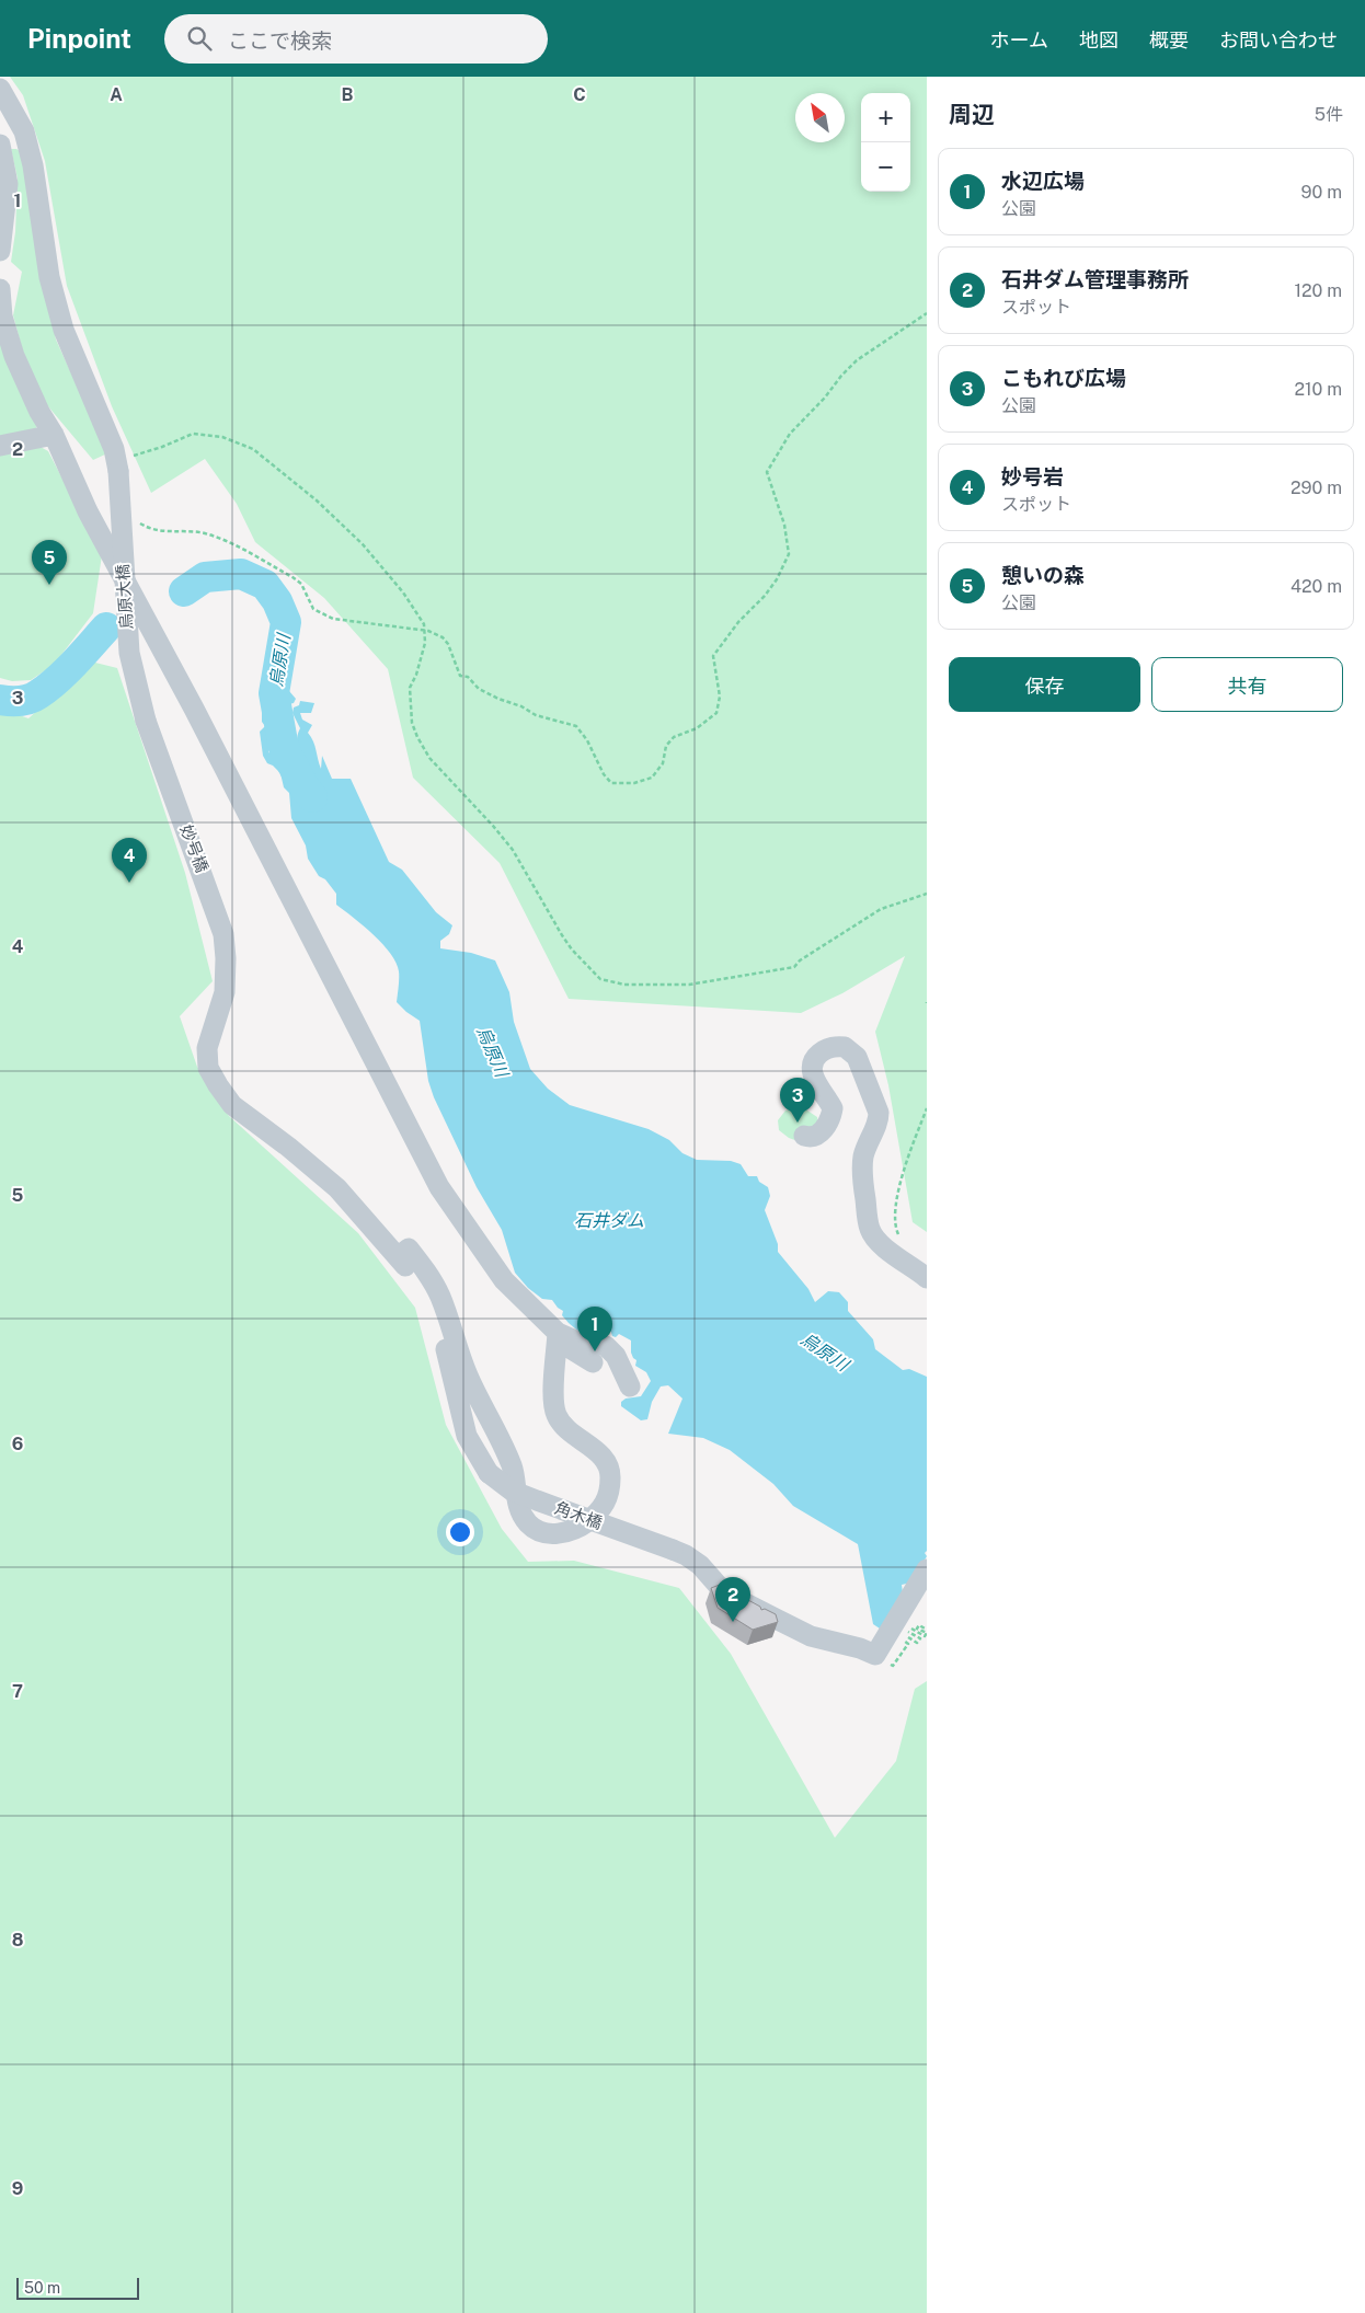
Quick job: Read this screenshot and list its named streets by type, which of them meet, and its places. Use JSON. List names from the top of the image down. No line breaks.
{"streets":{"lane":["烏原大橋","妙号橋","角木橋"]},"crossings":[["烏原大橋","妙号橋"],["妙号橋","角木橋"]],"water":["烏原川","石井ダム"],"scale_bar":"50 m","north":"top left","page":{"header":"Pinpoint","search":"ここで検索","nav":["ホーム","地図","概要","お問い合わせ"],"heading":["周辺","5件"],"map_buttons":["+","−"],"list":[{"mark":"1","name":"水辺広場","note":"公園","value":"90 m"},{"mark":"2","name":"石井ダム管理事務所","note":"スポット","value":"120 m"},{"mark":"3","name":"こもれび広場","note":"公園","value":"210 m"},{"mark":"4","name":"妙号岩","note":"スポット","value":"290 m"},{"mark":"5","name":"憩いの森","note":"公園","value":"420 m"}],"pins":["5","4","3","1","2"],"buttons":["保存","共有"],"scale":"50 m"},"grid":{"columns":["A","B","C"],"rows":["1","2","3","4","5","6","7","8","9"]}}
